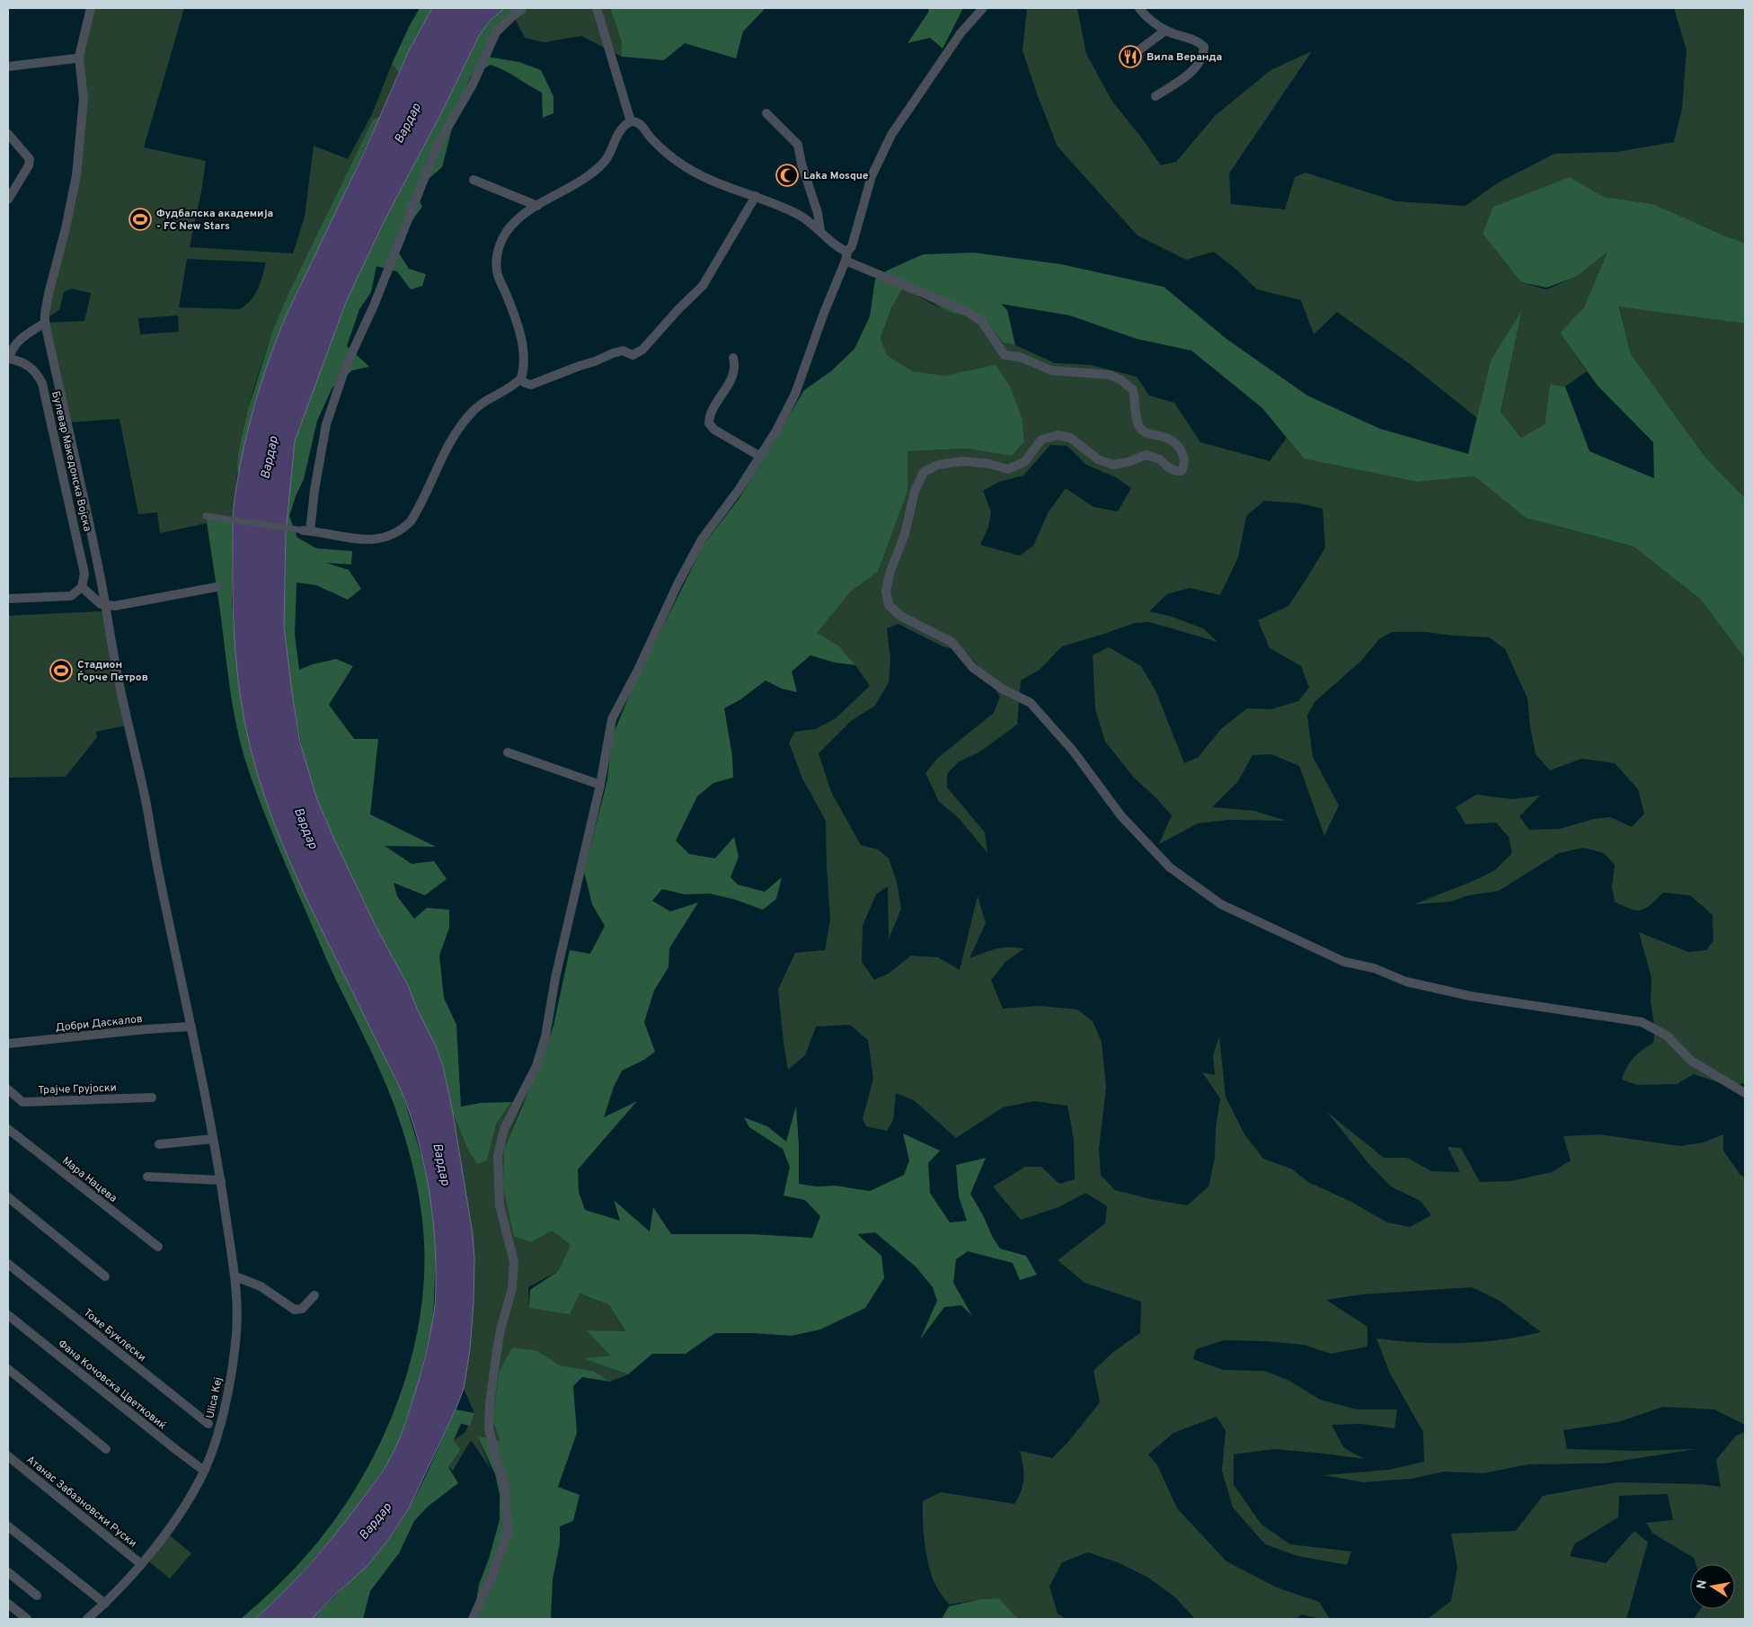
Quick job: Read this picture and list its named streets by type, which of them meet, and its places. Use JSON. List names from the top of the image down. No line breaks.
{"streets":{"street":["Булевар Македонска Војска","Добри Даскалов","Трајче Грујоски","Мара Нацева","Томе Буклески","Фана Кочовска Цветковиќ","Ulica Kej","Атанас Забазновски Руски"]},"crossings":[["Добри Даскалов","Ulica Kej"],["Фана Кочовска Цветковиќ","Ulica Kej"],["Ulica Kej","Атанас Забазновски Руски"]],"water":["Вардар"],"places":{"restaurant":["Вила Веранда"],"mosque":["Laka Mosque"],"sports":["Фудбалска академија - FC New Stars","Стадион Ѓорче Петров"]},"north":"left"}
